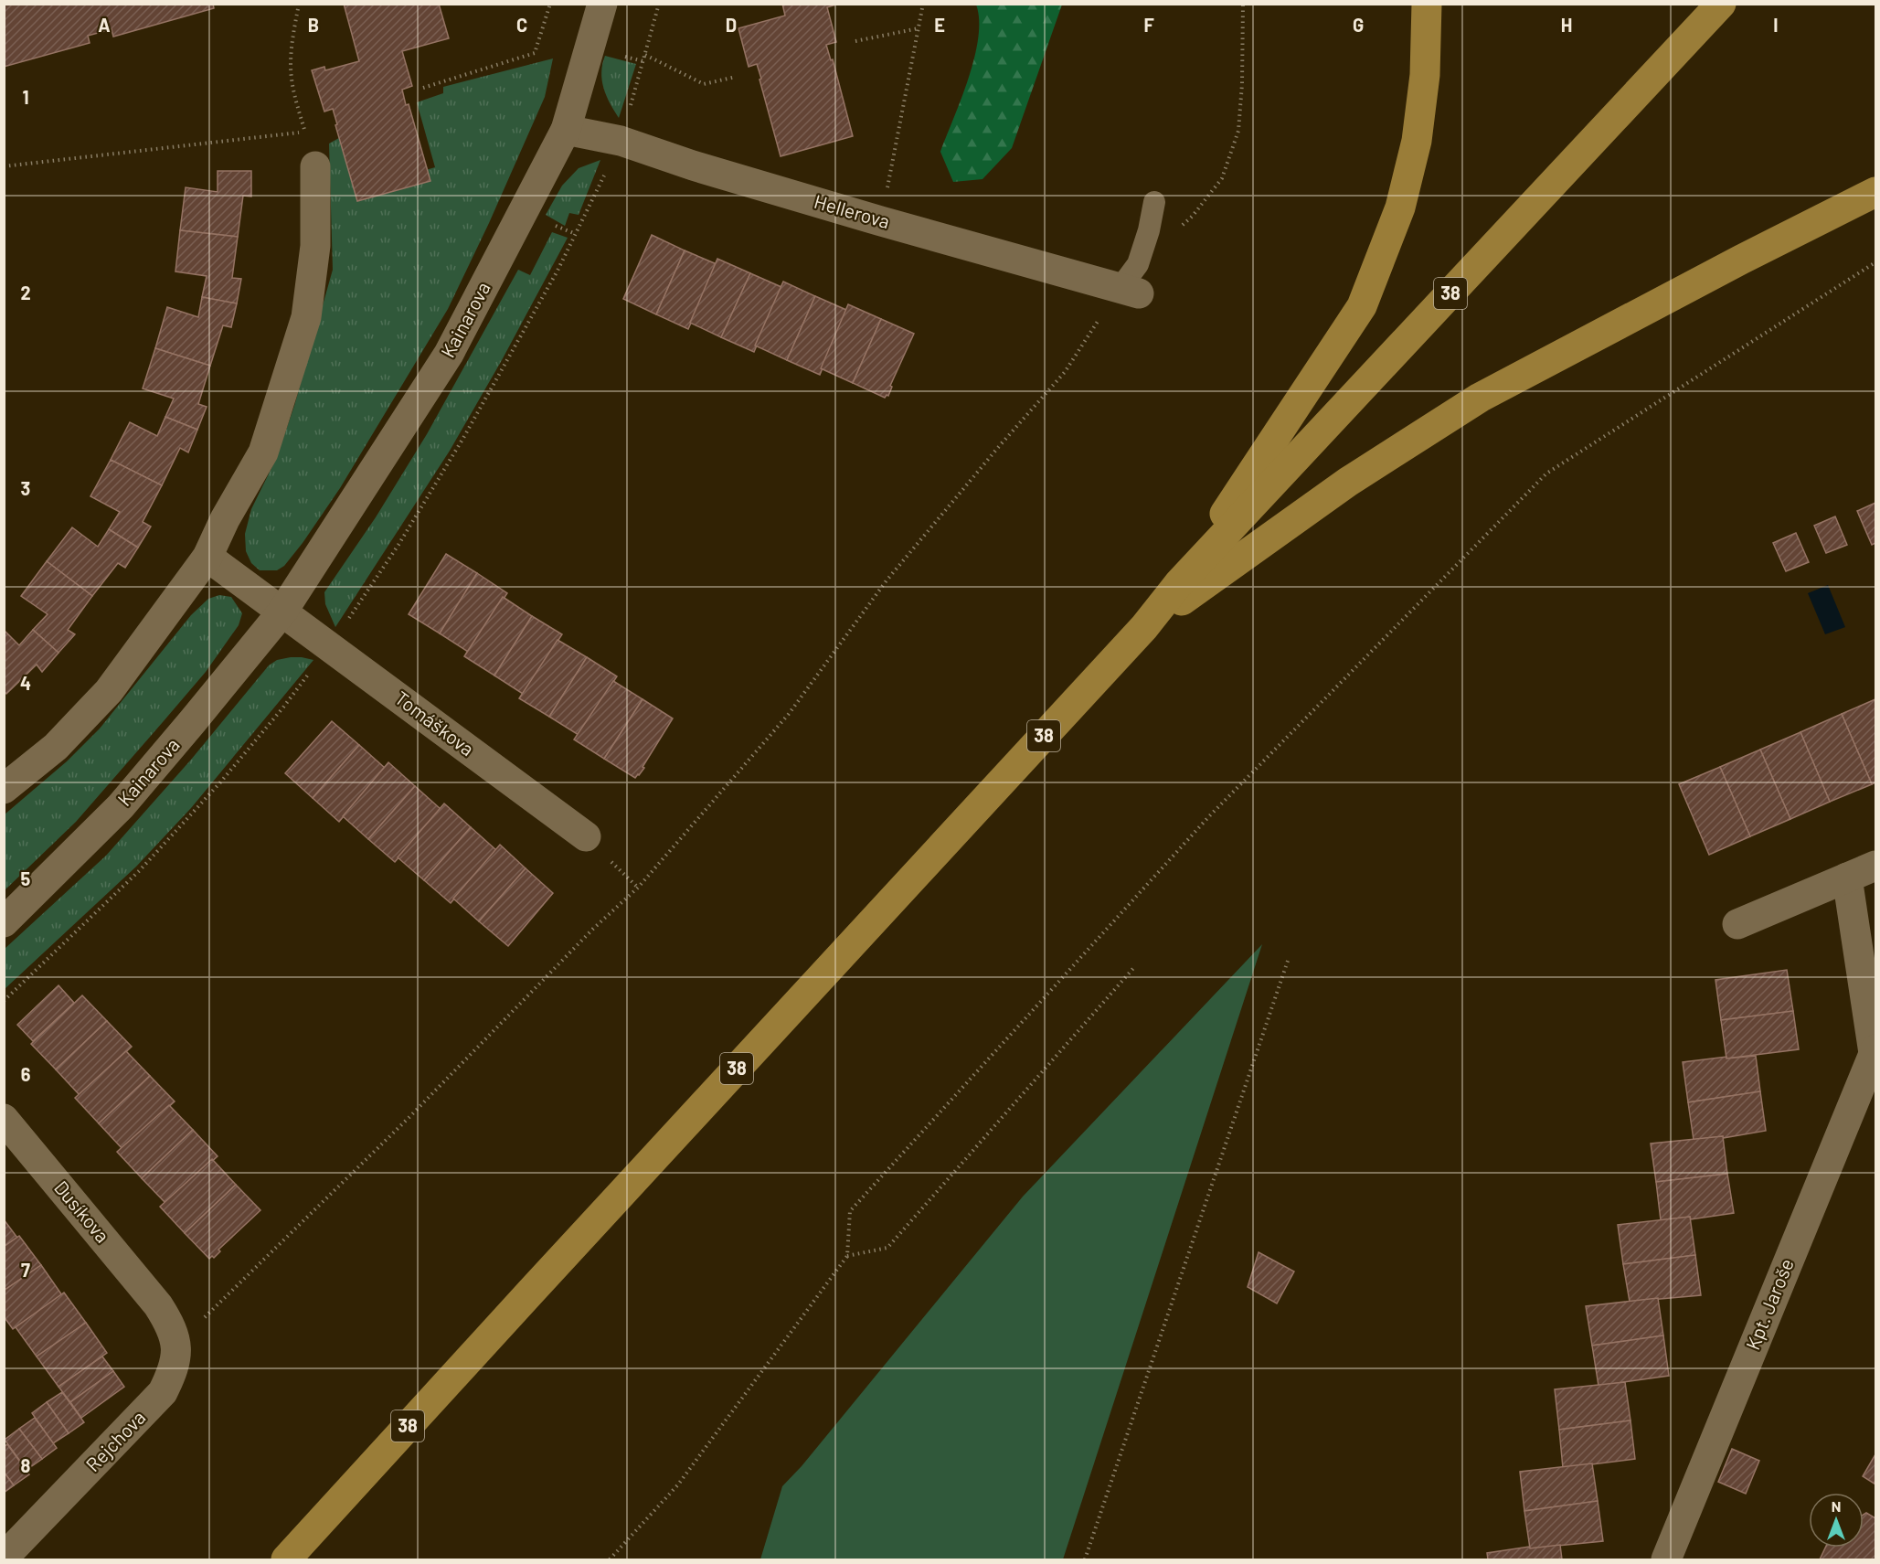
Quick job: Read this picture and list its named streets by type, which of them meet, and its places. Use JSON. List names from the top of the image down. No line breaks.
{"streets":{"main road":["38"],"street":["Hellerova","Kainarova","Tomáškova","Dusíkova","Kpt. Jaroše","Rejchova"]},"crossings":[["Hellerova","Kainarova"],["Kainarova","Tomáškova"],["Dusíkova","Rejchova"]],"north":"top","grid":{"columns":["A","B","C","D","E","F","G","H","I"],"rows":["1","2","3","4","5","6","7","8"]}}
